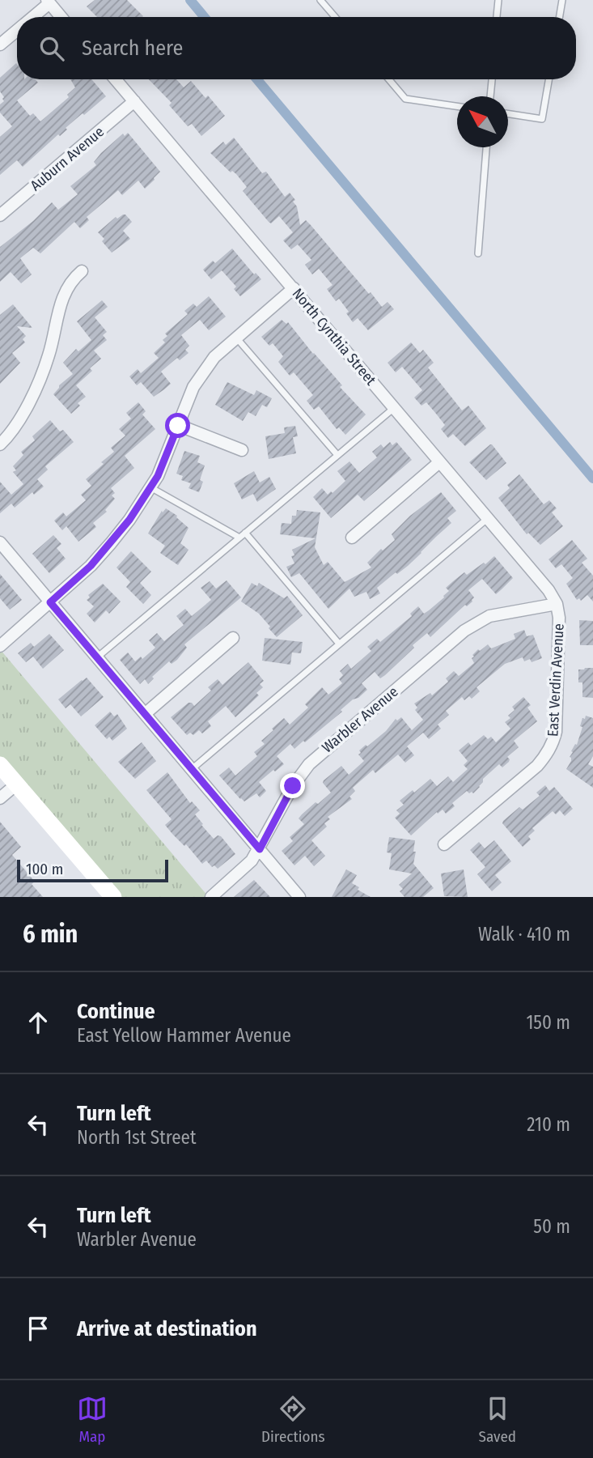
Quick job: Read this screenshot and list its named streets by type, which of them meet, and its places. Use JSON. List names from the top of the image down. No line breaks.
{"streets":{"street":["Auburn Avenue","North Cynthia Street","East Verdin Avenue","Warbler Avenue"]},"crossings":[["Auburn Avenue","North Cynthia Street"],["North Cynthia Street","East Verdin Avenue"],["North Cynthia Street","Warbler Avenue"],["East Verdin Avenue","Warbler Avenue"]],"scale_bar":"100 m","north":"top left","page":{"search":"Search here","scale":"100 m","heading":["6 min","Walk · 410 m"],"list":[["Continue","East Yellow Hammer Avenue","150 m"],["Turn left","North 1st Street","210 m"],["Turn left","Warbler Avenue","50 m"],"Arrive at destination"],"nav":["Map","Directions","Saved"]}}
